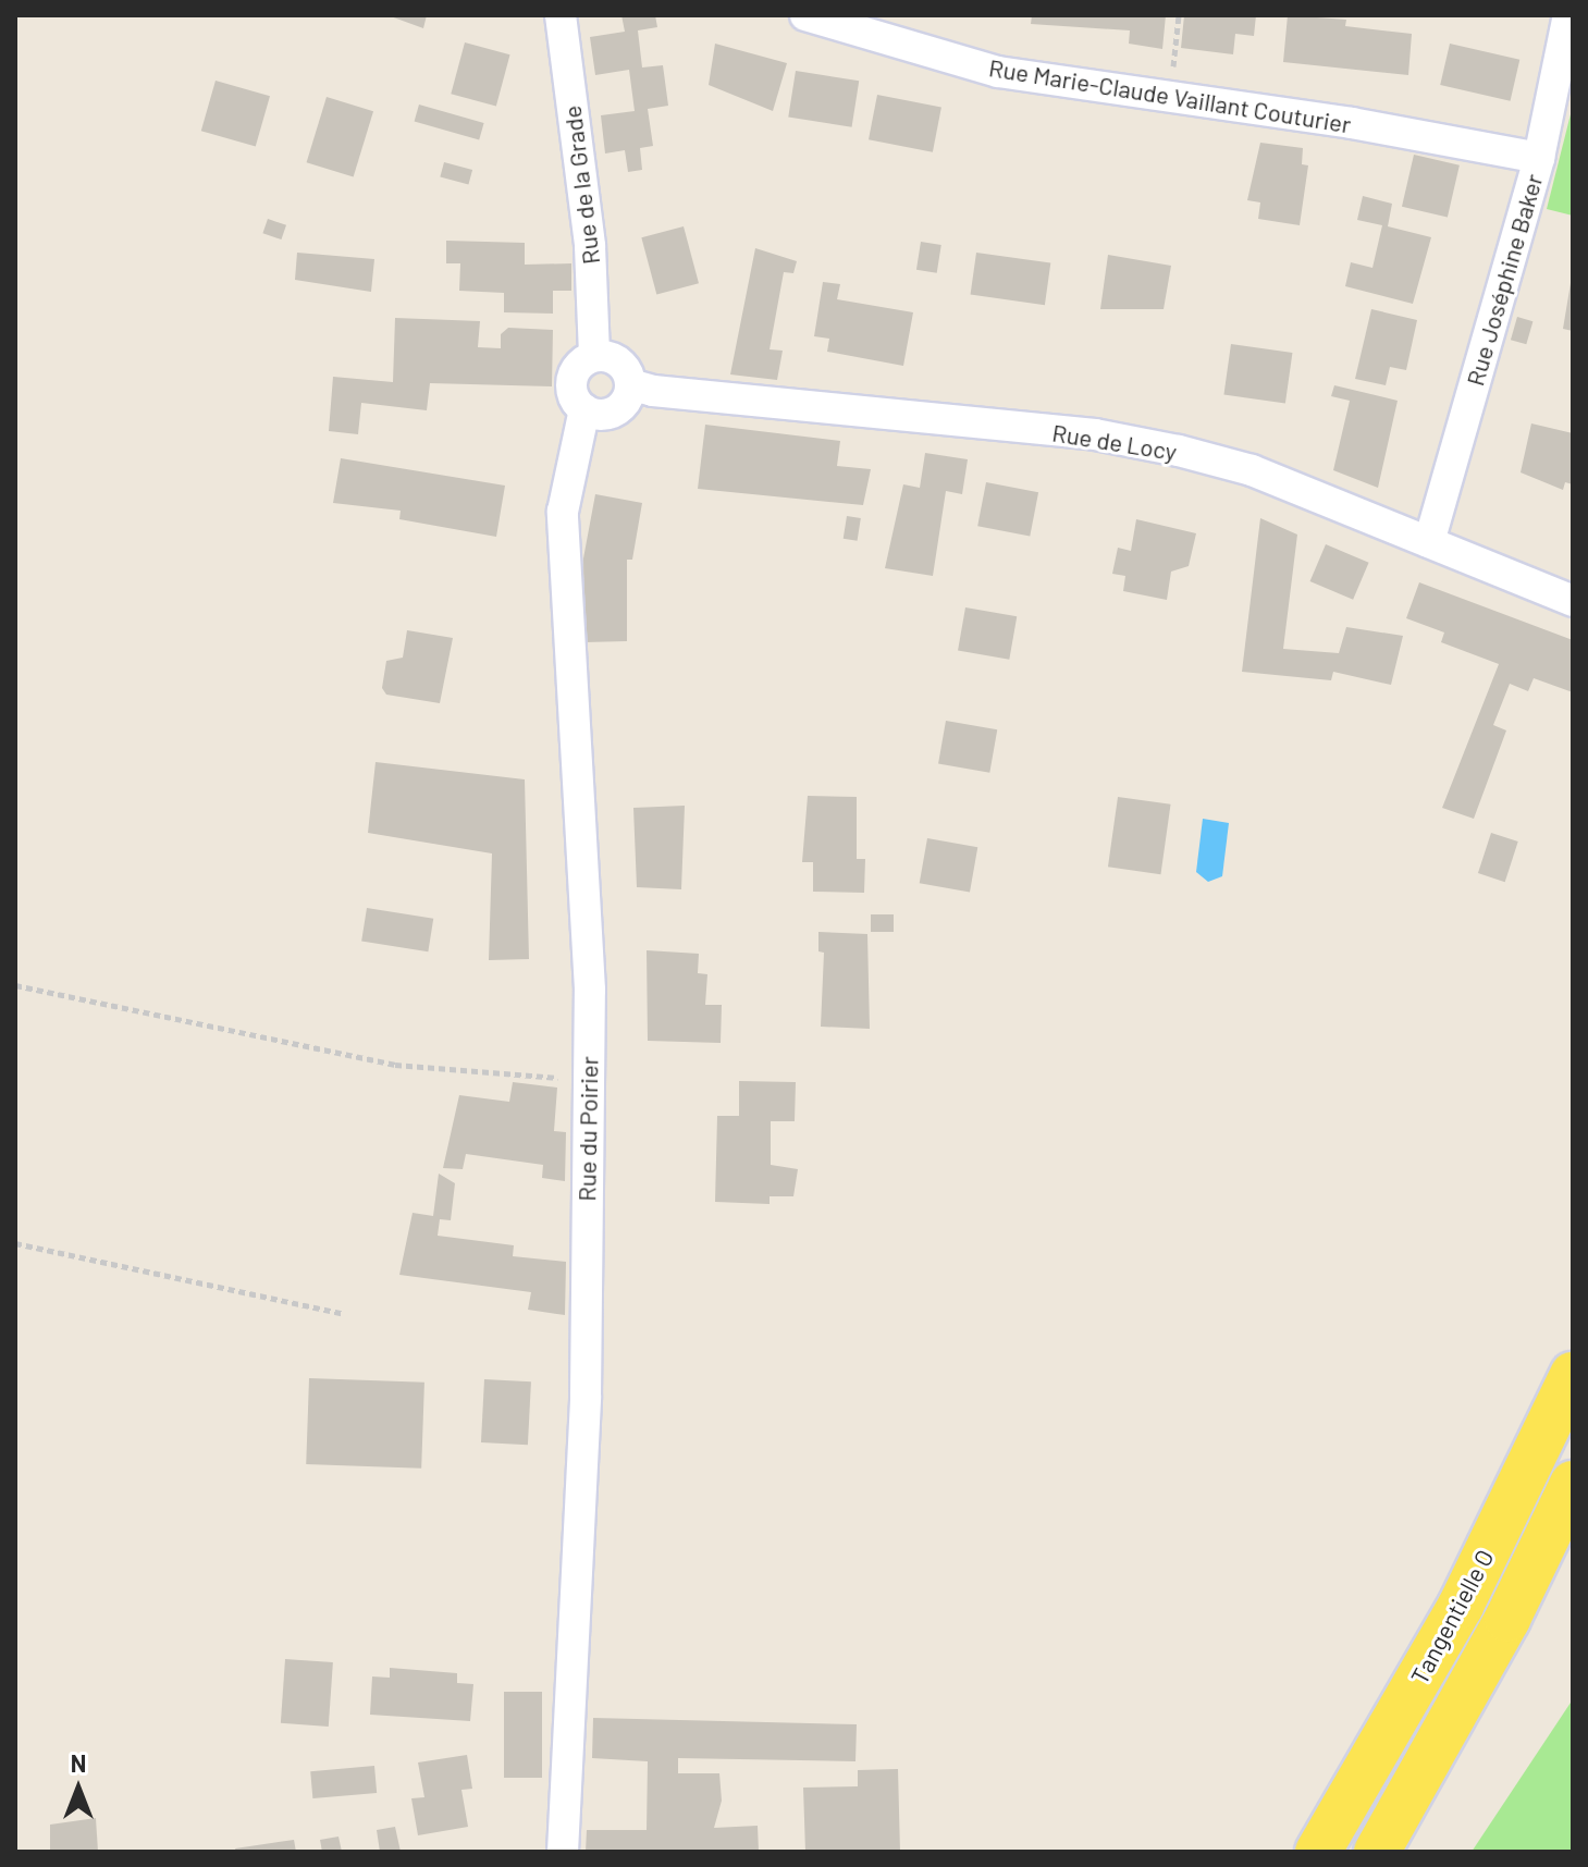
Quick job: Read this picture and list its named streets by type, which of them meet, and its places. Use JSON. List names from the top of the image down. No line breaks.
{"streets":{"main road":["Tangentielle O"],"street":["Rue Marie-Claude Vaillant Couturier","Rue de la Grade","Rue Joséphine Baker","Rue de Locy","Rue du Poirier"]},"crossings":[["Rue Marie-Claude Vaillant Couturier","Rue Joséphine Baker"],["Rue de la Grade","Rue de Locy"],["Rue de la Grade","Rue du Poirier"],["Rue Joséphine Baker","Rue de Locy"],["Rue de Locy","Rue du Poirier"]],"north":"top"}
